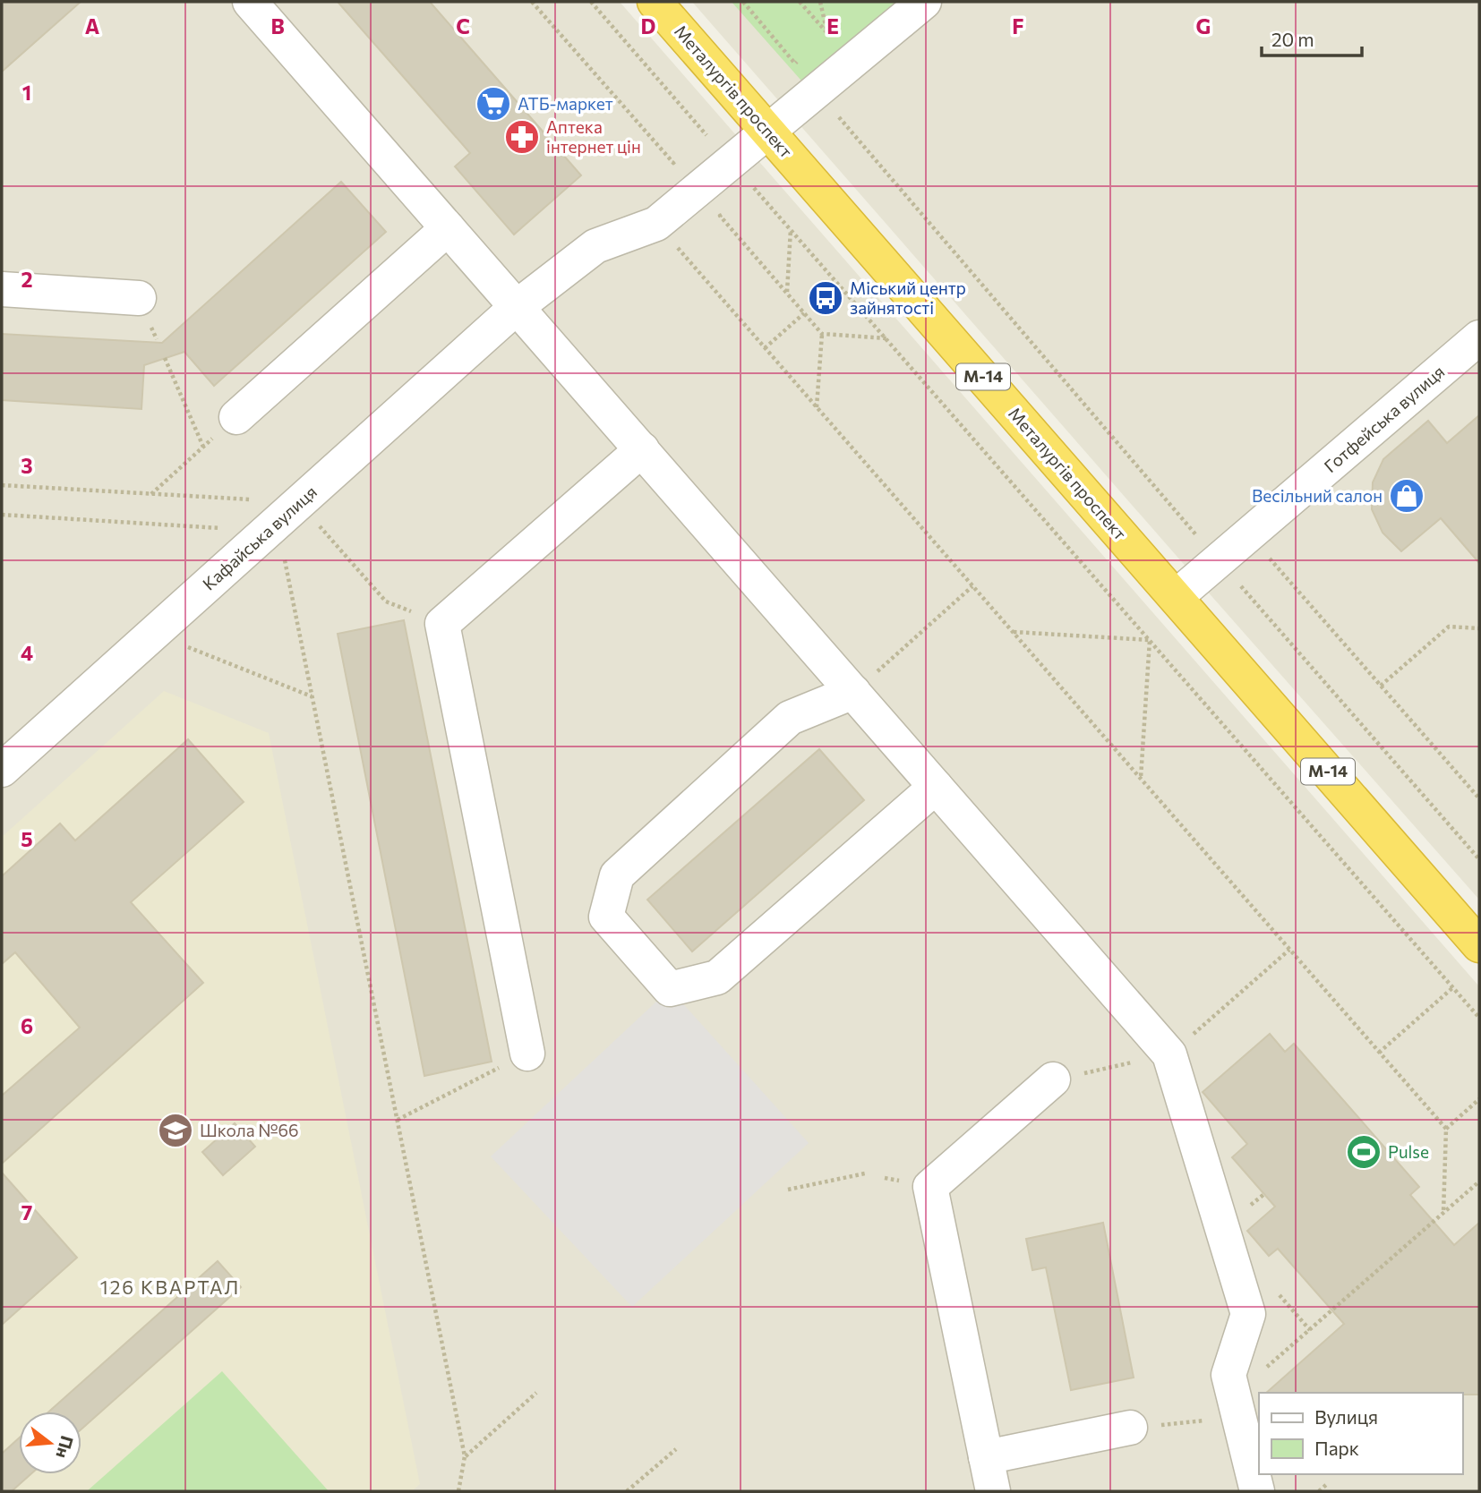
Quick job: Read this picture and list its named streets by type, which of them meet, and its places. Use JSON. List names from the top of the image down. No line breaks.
{"streets":{"highway":["Металургів проспект","М-14"],"street":["Готфейська вулиця","Кафайська вулиця"]},"crossings":[["Металургів проспект","Готфейська вулиця"],["Металургів проспект","Кафайська вулиця"]],"districts":["126 КВАРТАЛ"],"places":{"supermarket":["АТБ-маркет"],"pharmacy":["Аптека інтернет цін"],"bus stop":["Міський центр зайнятості"],"shop":["Весільний салон"],"school or university":["Школа №66"],"sports":["Pulse"]},"legend":["Вулиця","Парк"],"scale_bar":"20 m","north":"right","grid":{"columns":["A","B","C","D","E","F","G"],"rows":["1","2","3","4","5","6","7"]}}
